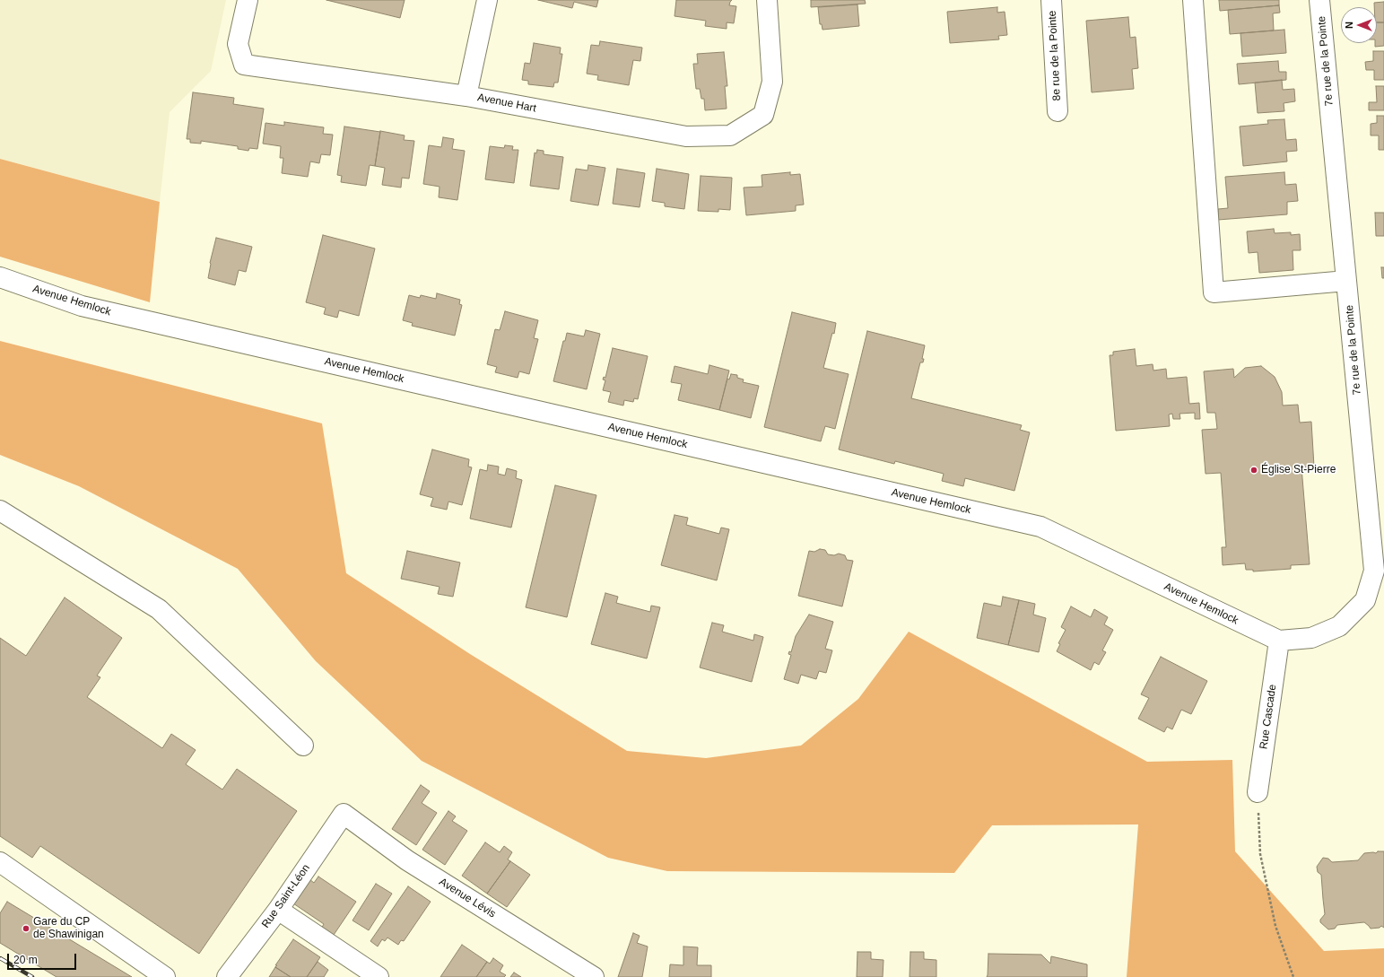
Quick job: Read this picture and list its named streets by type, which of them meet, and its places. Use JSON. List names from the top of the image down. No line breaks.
{"streets":{"street":["8e rue de la Pointe","7e rue de la Pointe","Avenue Hart","Avenue Hemlock","Rue Cascade","Rue Saint-Léon","Avenue Lévis"]},"crossings":[["7e rue de la Pointe","Avenue Hemlock"],["7e rue de la Pointe","Rue Cascade"],["Avenue Hemlock","Rue Cascade"],["Rue Saint-Léon","Avenue Lévis"]],"places":["Église St-Pierre","Gare du CP de Shawinigan"],"scale_bar":"20 m","north":"left"}
